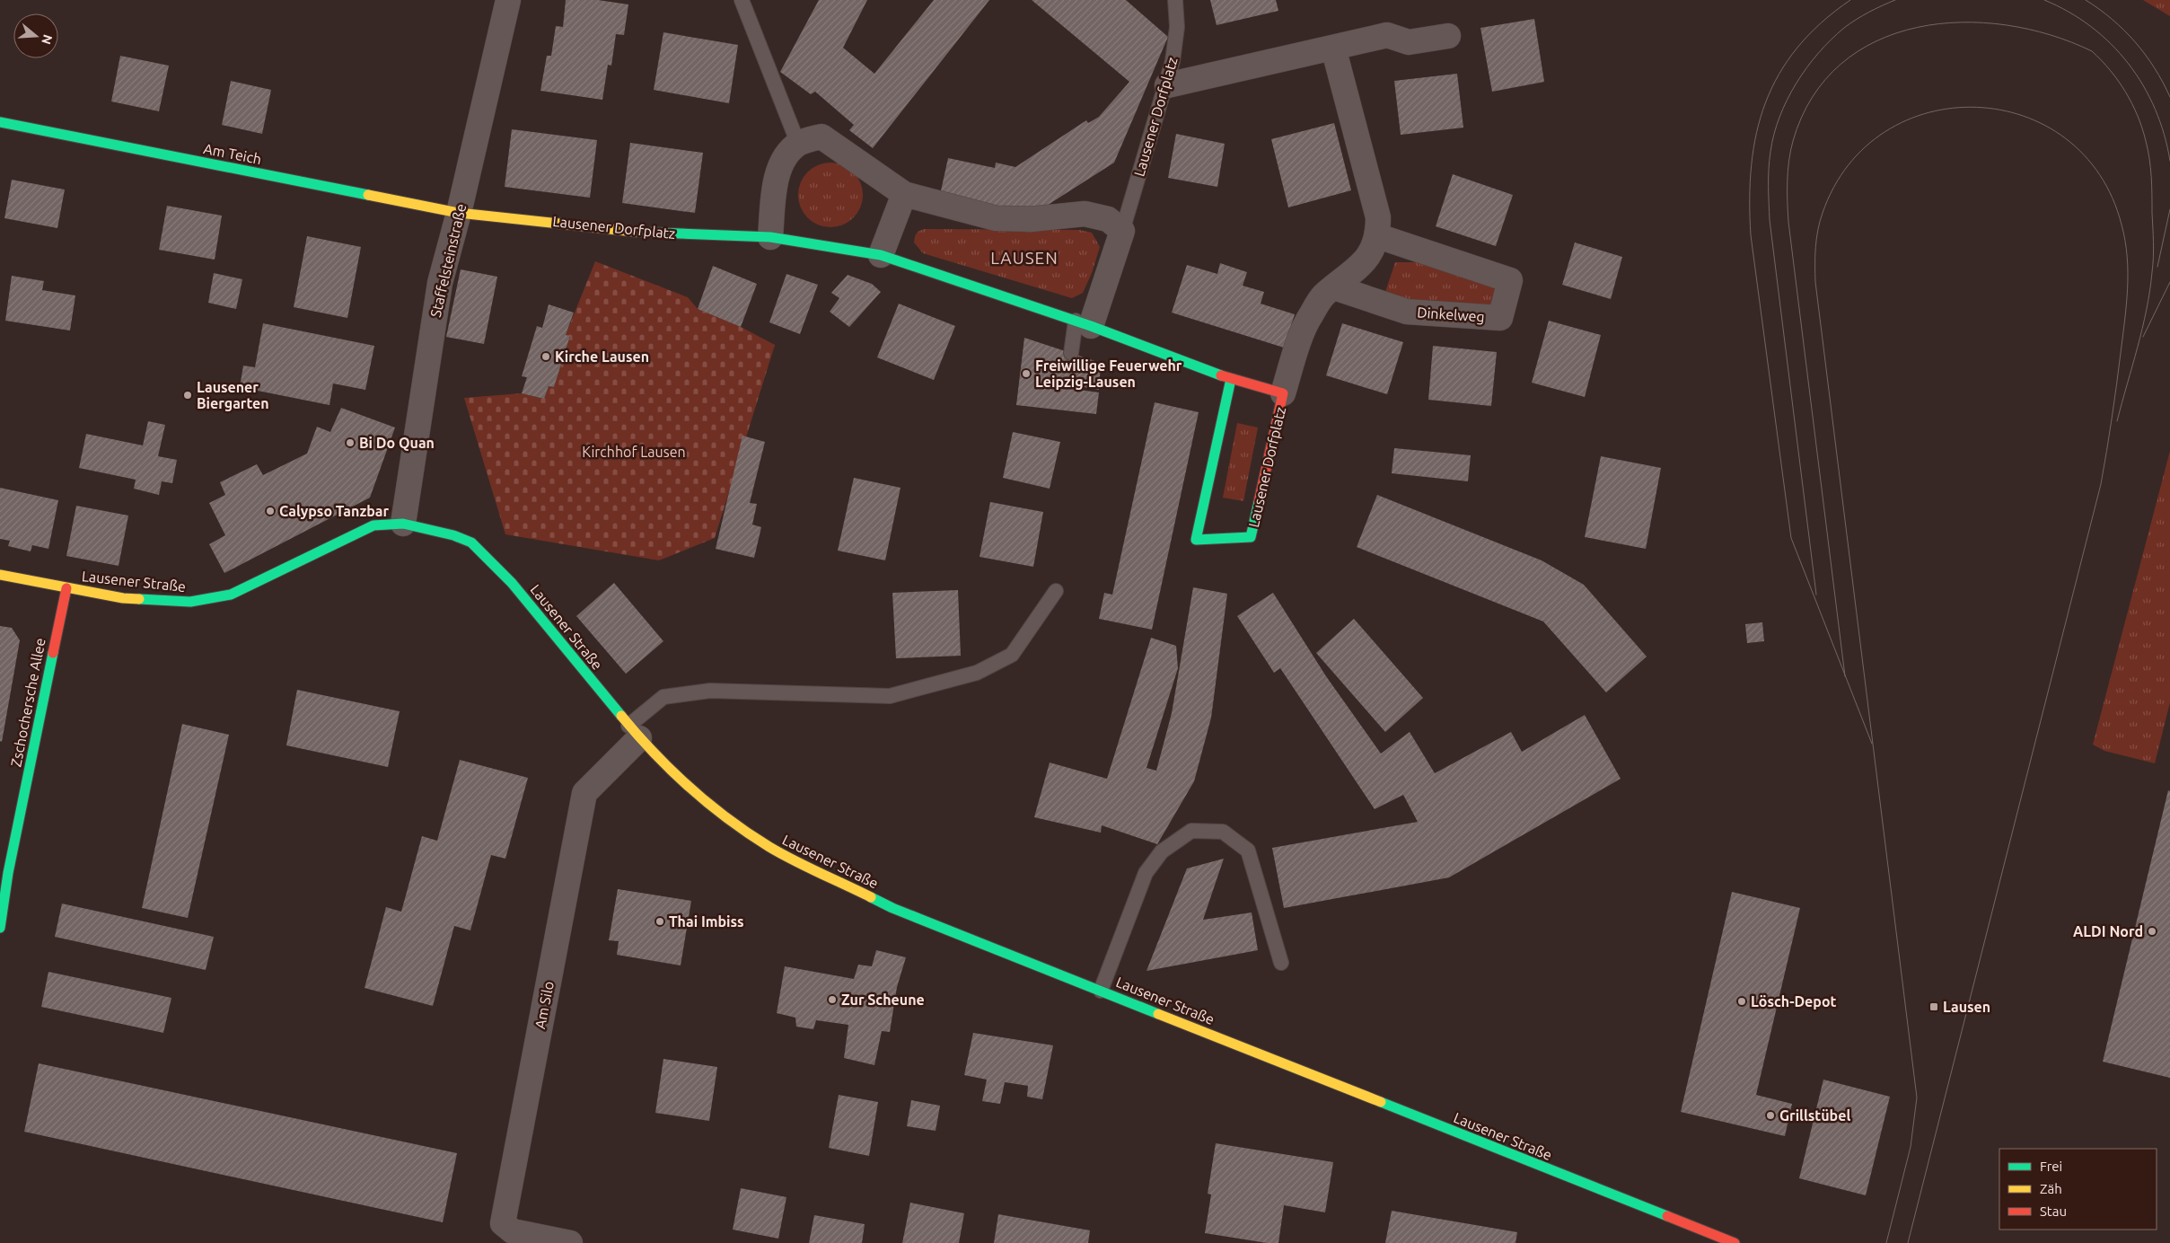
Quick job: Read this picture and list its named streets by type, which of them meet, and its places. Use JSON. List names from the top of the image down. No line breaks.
{"streets":{"street":["Lausener Dorfplatz","Am Teich","Staffelsteinstraße","Dinkelweg","Lausener Straße","Zschochersche Allee","Am Silo"]},"crossings":[["Lausener Dorfplatz","Am Teich"],["Lausener Dorfplatz","Staffelsteinstraße"],["Am Teich","Staffelsteinstraße"],["Staffelsteinstraße","Lausener Straße"],["Lausener Straße","Zschochersche Allee"],["Lausener Straße","Am Silo"]],"districts":["LAUSEN"],"parks":["Kirchhof Lausen"],"places":{"other":["Kirche Lausen","Freiwillige Feuerwehr Leipzig-Lausen","Lausener Biergarten","Bi Do Quan","Calypso Tanzbar","Thai Imbiss","ALDI Nord","Zur Scheune","Lösch-Depot","Grillstübel"],"transit":["Lausen"]},"legend":["Frei","Zäh","Stau"],"north":"right"}
